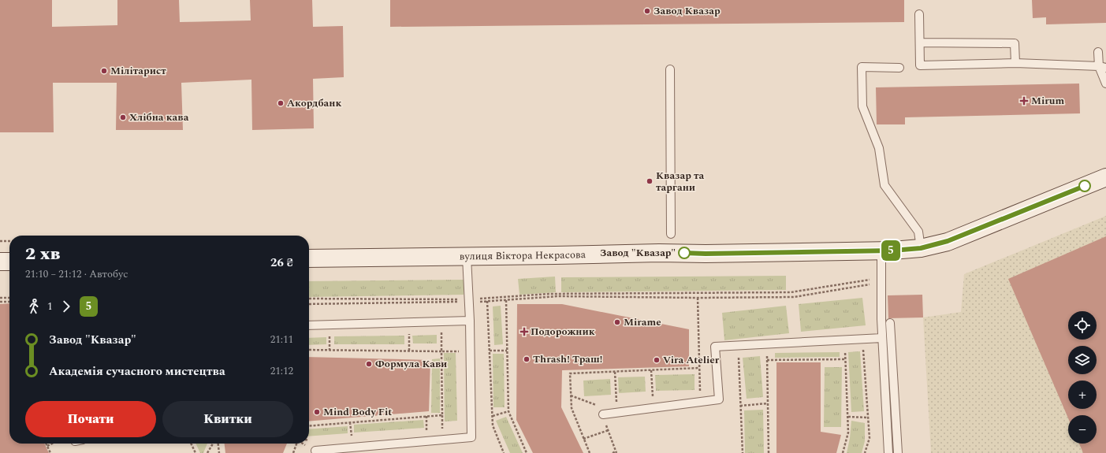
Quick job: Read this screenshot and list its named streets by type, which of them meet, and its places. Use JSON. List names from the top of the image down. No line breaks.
{"streets":{"main road":["вулиця Віктора Некрасова"]},"places":{"other":["Завод Квазар","Мілітарист","Акордбанк","Хлібна кава","Квазар та таргани","Завод \"Квазар\"","Mirame","Thrash! Траш!","Vira Atelier","Формула Кави","Mind Body Fit"],"health":["Mirum","Подорожник"]},"lines":["bus line 5"],"page":{"on_map":"5","heading":["2 хв","21:10 – 21:12 · Автобус","26 ₴"],"legs":["1","5"],"map_buttons":["+","−"],"list":[{"name":"Завод \"Квазар\"","value":"21:11"},{"name":"Академія сучасного мистецтва","value":"21:12"}],"buttons":["Почати","Квитки"]}}
